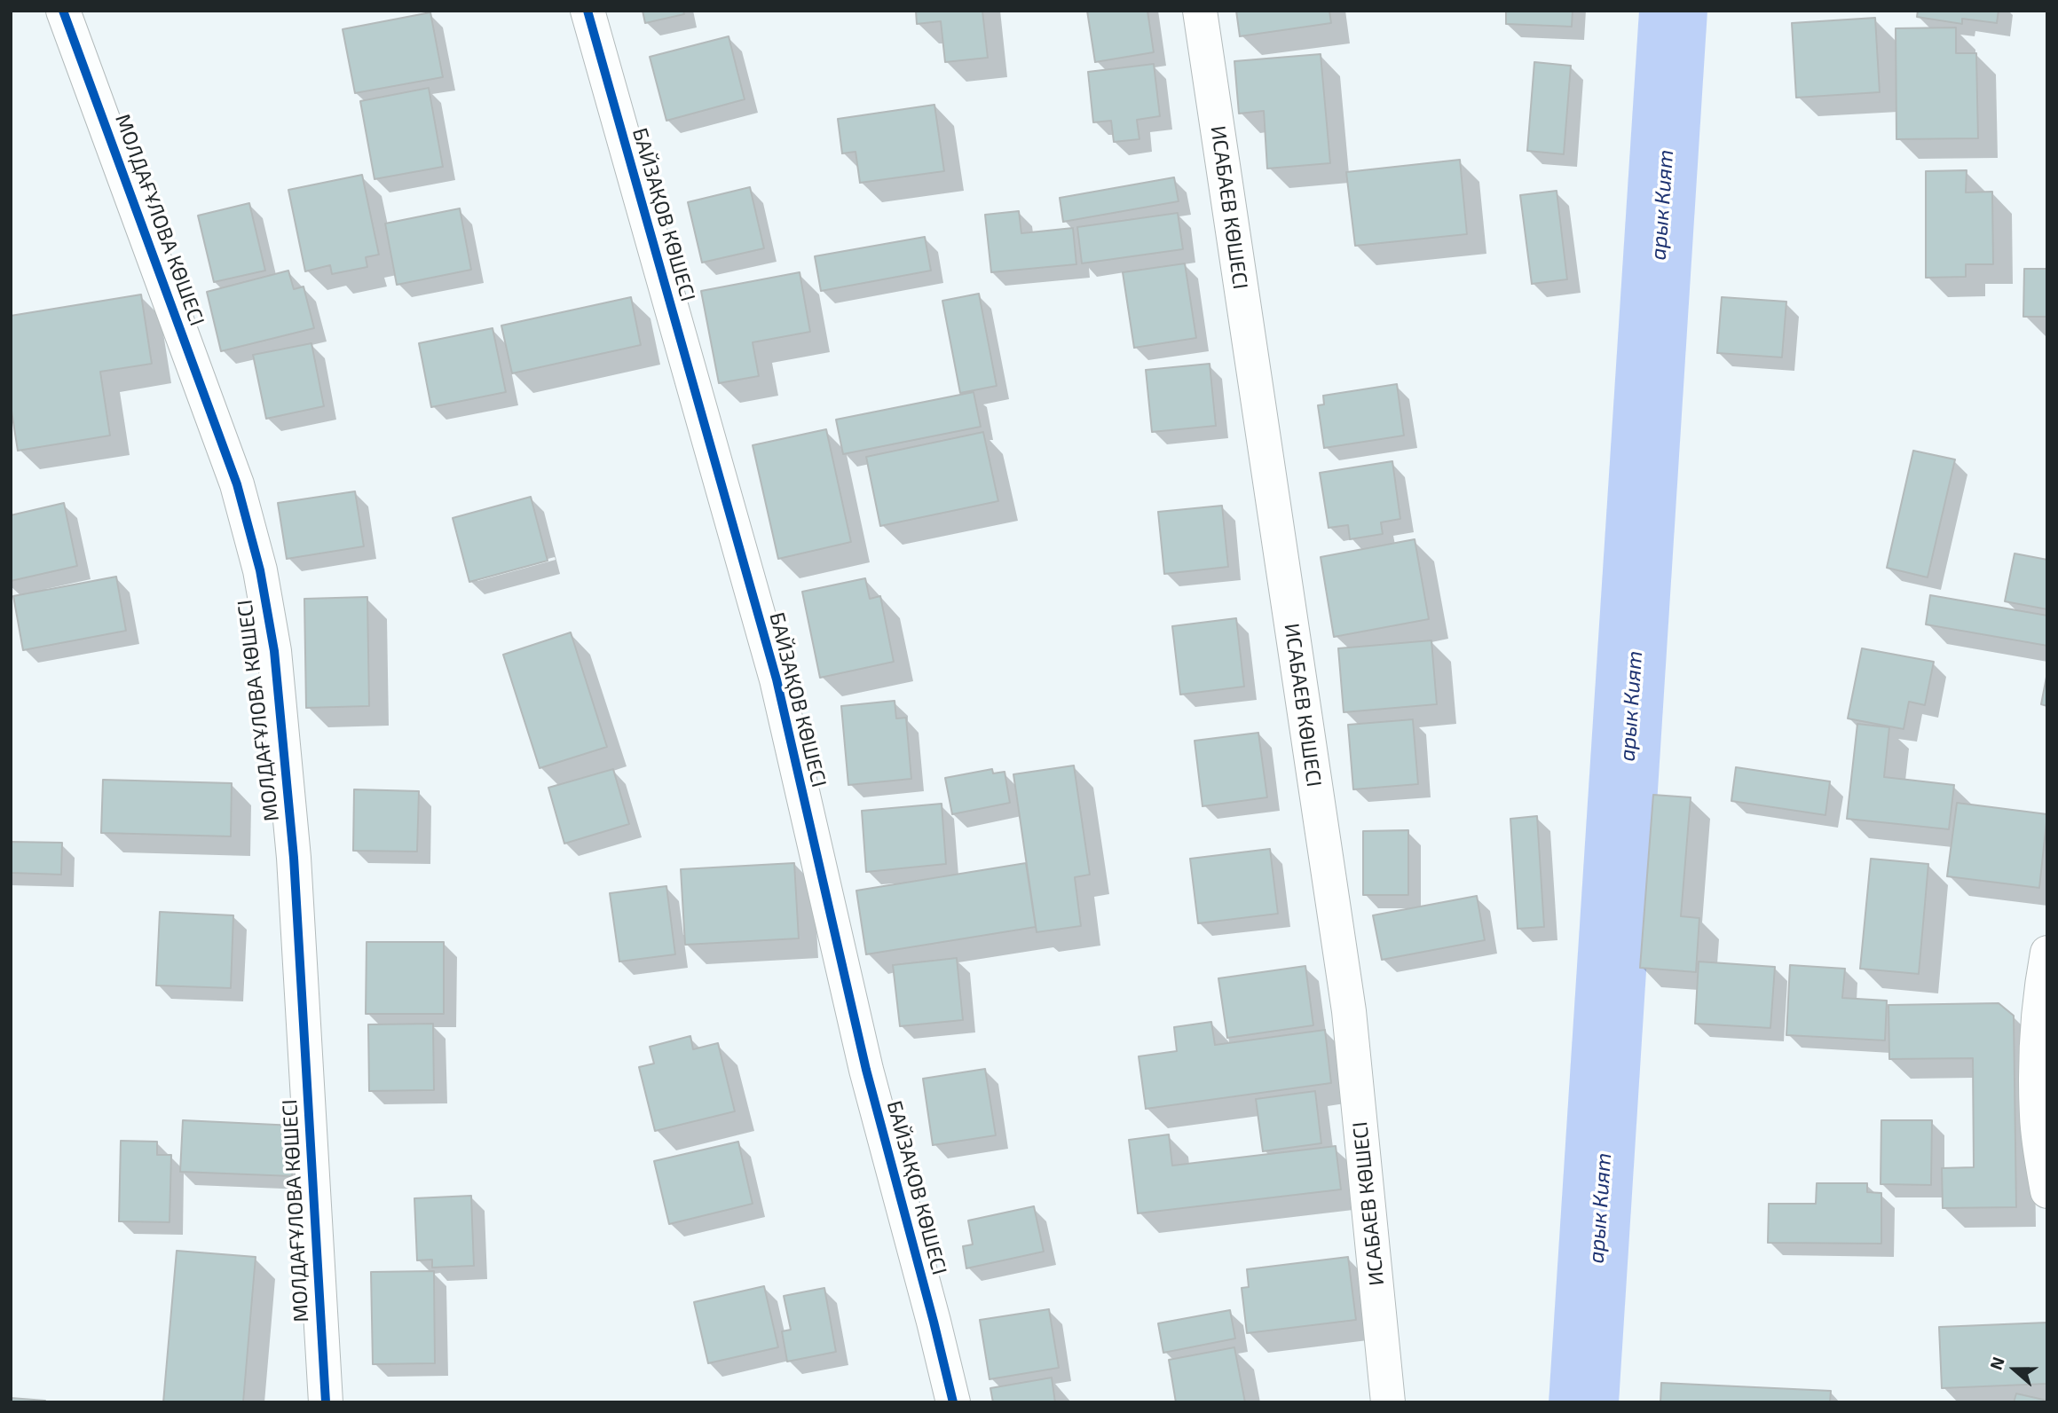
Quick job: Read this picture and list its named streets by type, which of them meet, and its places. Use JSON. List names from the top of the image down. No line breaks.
{"streets":{"street":["ИСАБАЕВ КӨШЕСІ","БАЙЗАҚОВ КӨШЕСІ","МОЛДАҒҰЛОВА КӨШЕСІ"]},"water":["арык Кият"],"north":"left"}
